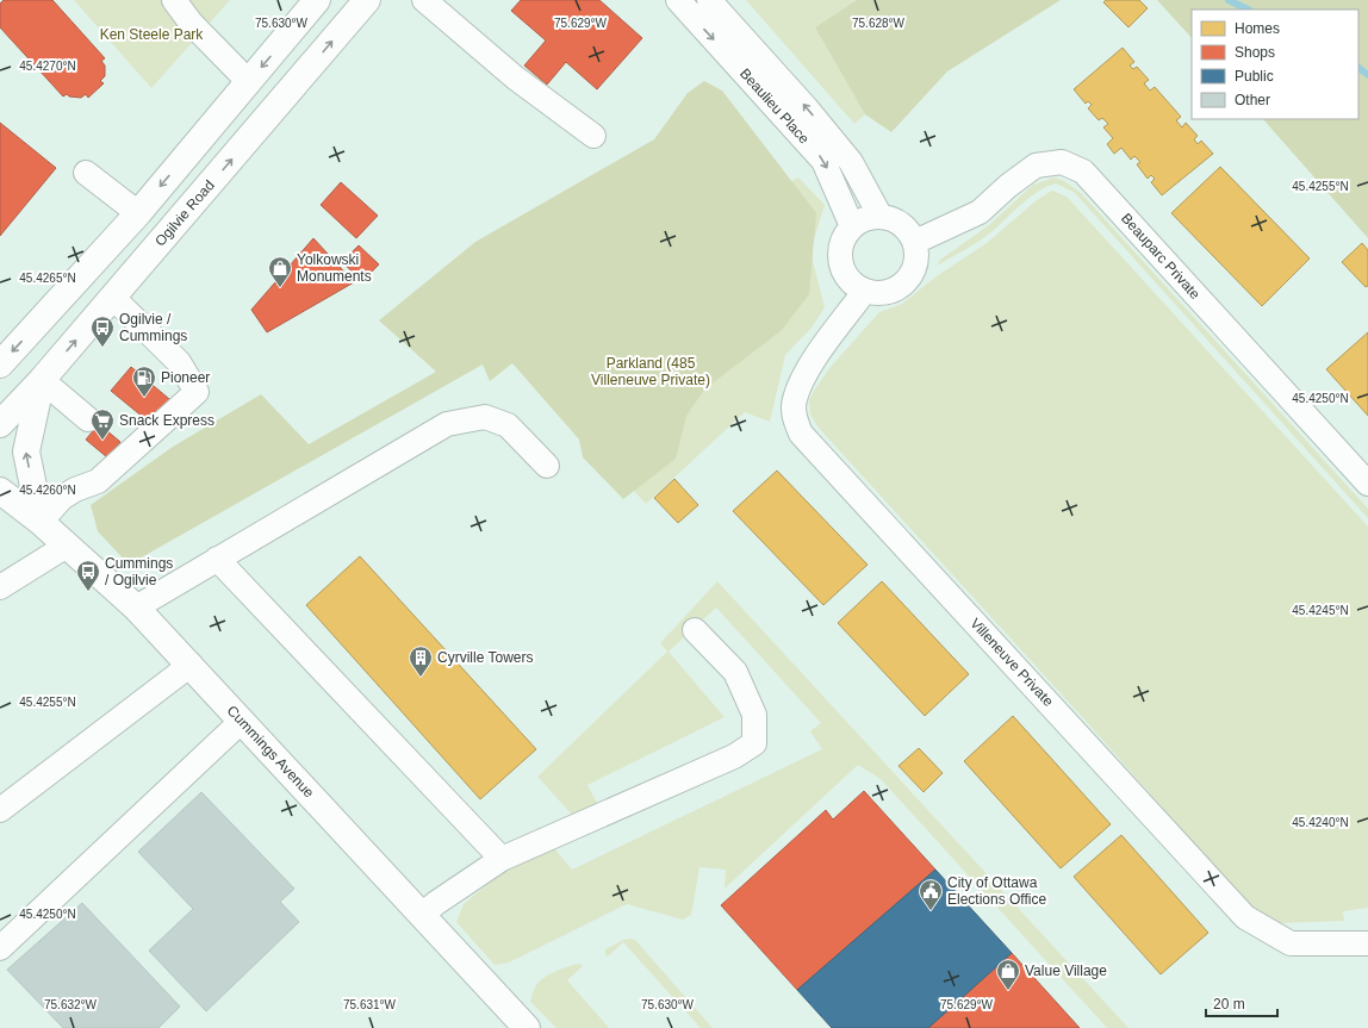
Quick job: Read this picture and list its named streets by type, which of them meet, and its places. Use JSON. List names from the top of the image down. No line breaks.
{"streets":{"main road":["Ogilvie Road","Cummings Avenue"],"street":["Beaulieu Place","Beauparc Private","Villeneuve Private"]},"crossings":[["Beaulieu Place","Beauparc Private"],["Beaulieu Place","Villeneuve Private"],["Beauparc Private","Villeneuve Private"]],"parks":["Ken Steele Park","Parkland (485 Villeneuve Private)"],"places":{"shop":["Yolkowski Monuments","Value Village"],"bus stop":["Ogilvie / Cummings","Cummings / Ogilvie"],"fuel station":["Pioneer"],"supermarket":["Snack Express"],"building":["Cyrville Towers"],"public building":["City of Ottawa Elections Office"]},"legend":["Homes","Shops","Public","Other"],"scale_bar":"20 m","coordinates":["75.630°W","75.629°W","75.628°W","45.4270°N","45.4255°N","45.4265°N","45.4250°N","45.4260°N","45.4245°N","45.4240°N","75.632°W","75.631°W"]}
